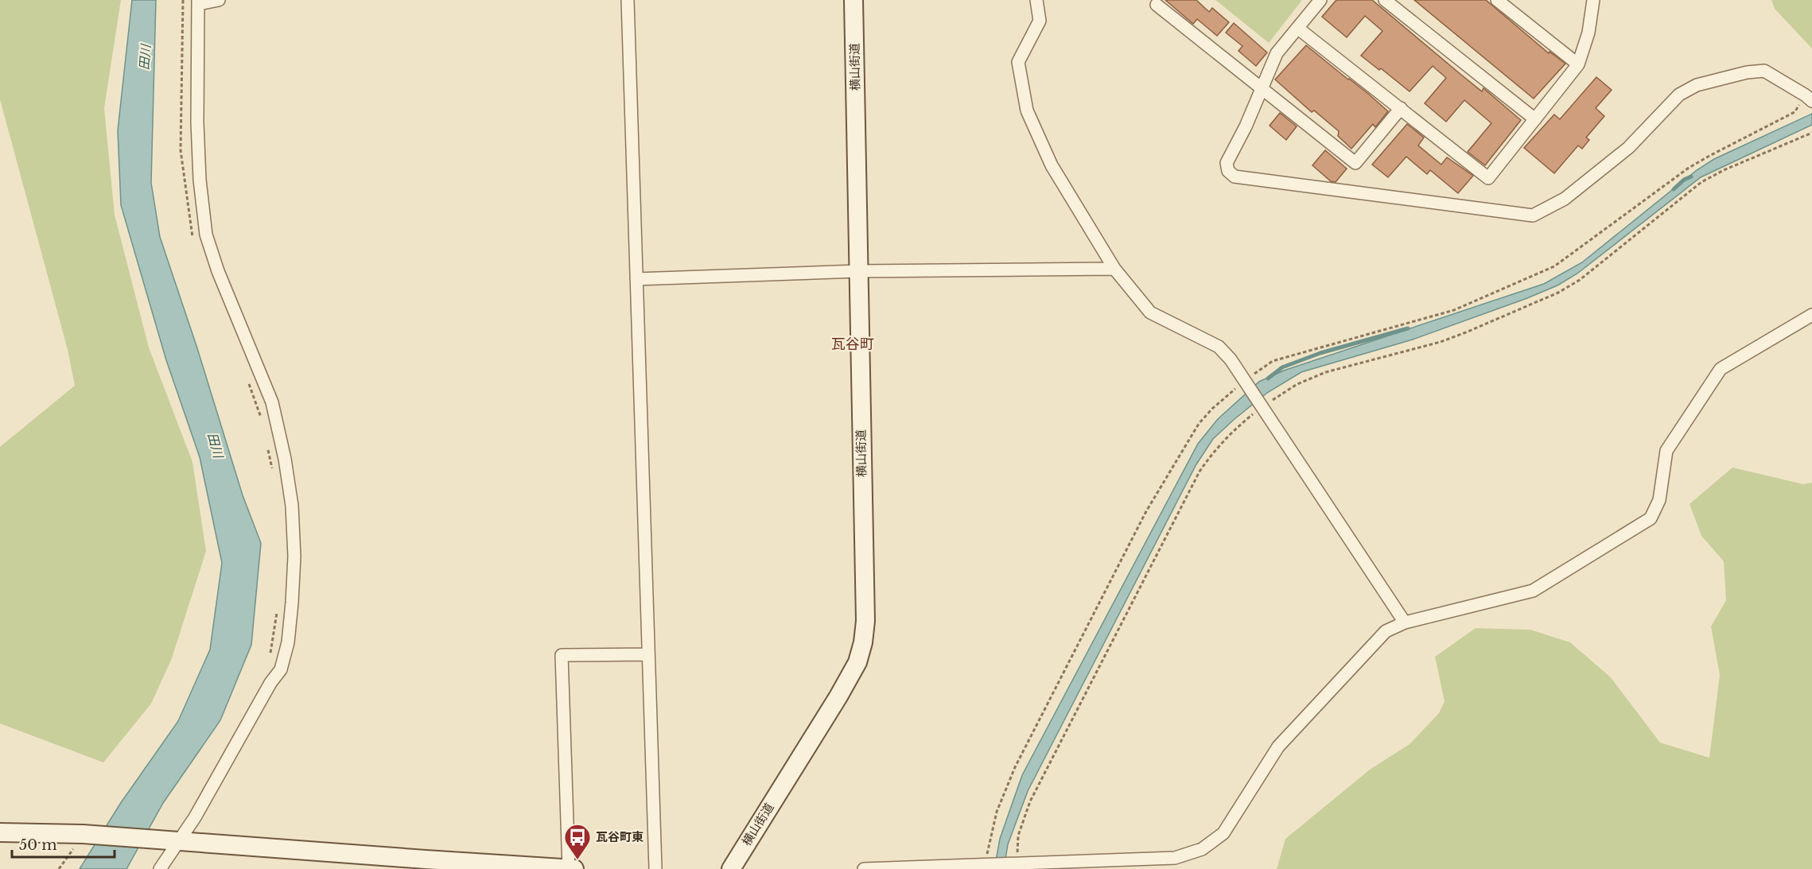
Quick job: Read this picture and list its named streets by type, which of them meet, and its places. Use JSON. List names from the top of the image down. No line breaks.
{"streets":{"street":["横山街道"]},"districts":["瓦谷町"],"water":["田川"],"places":{"bus stop":["瓦谷町東"]},"scale_bar":"50 m"}
